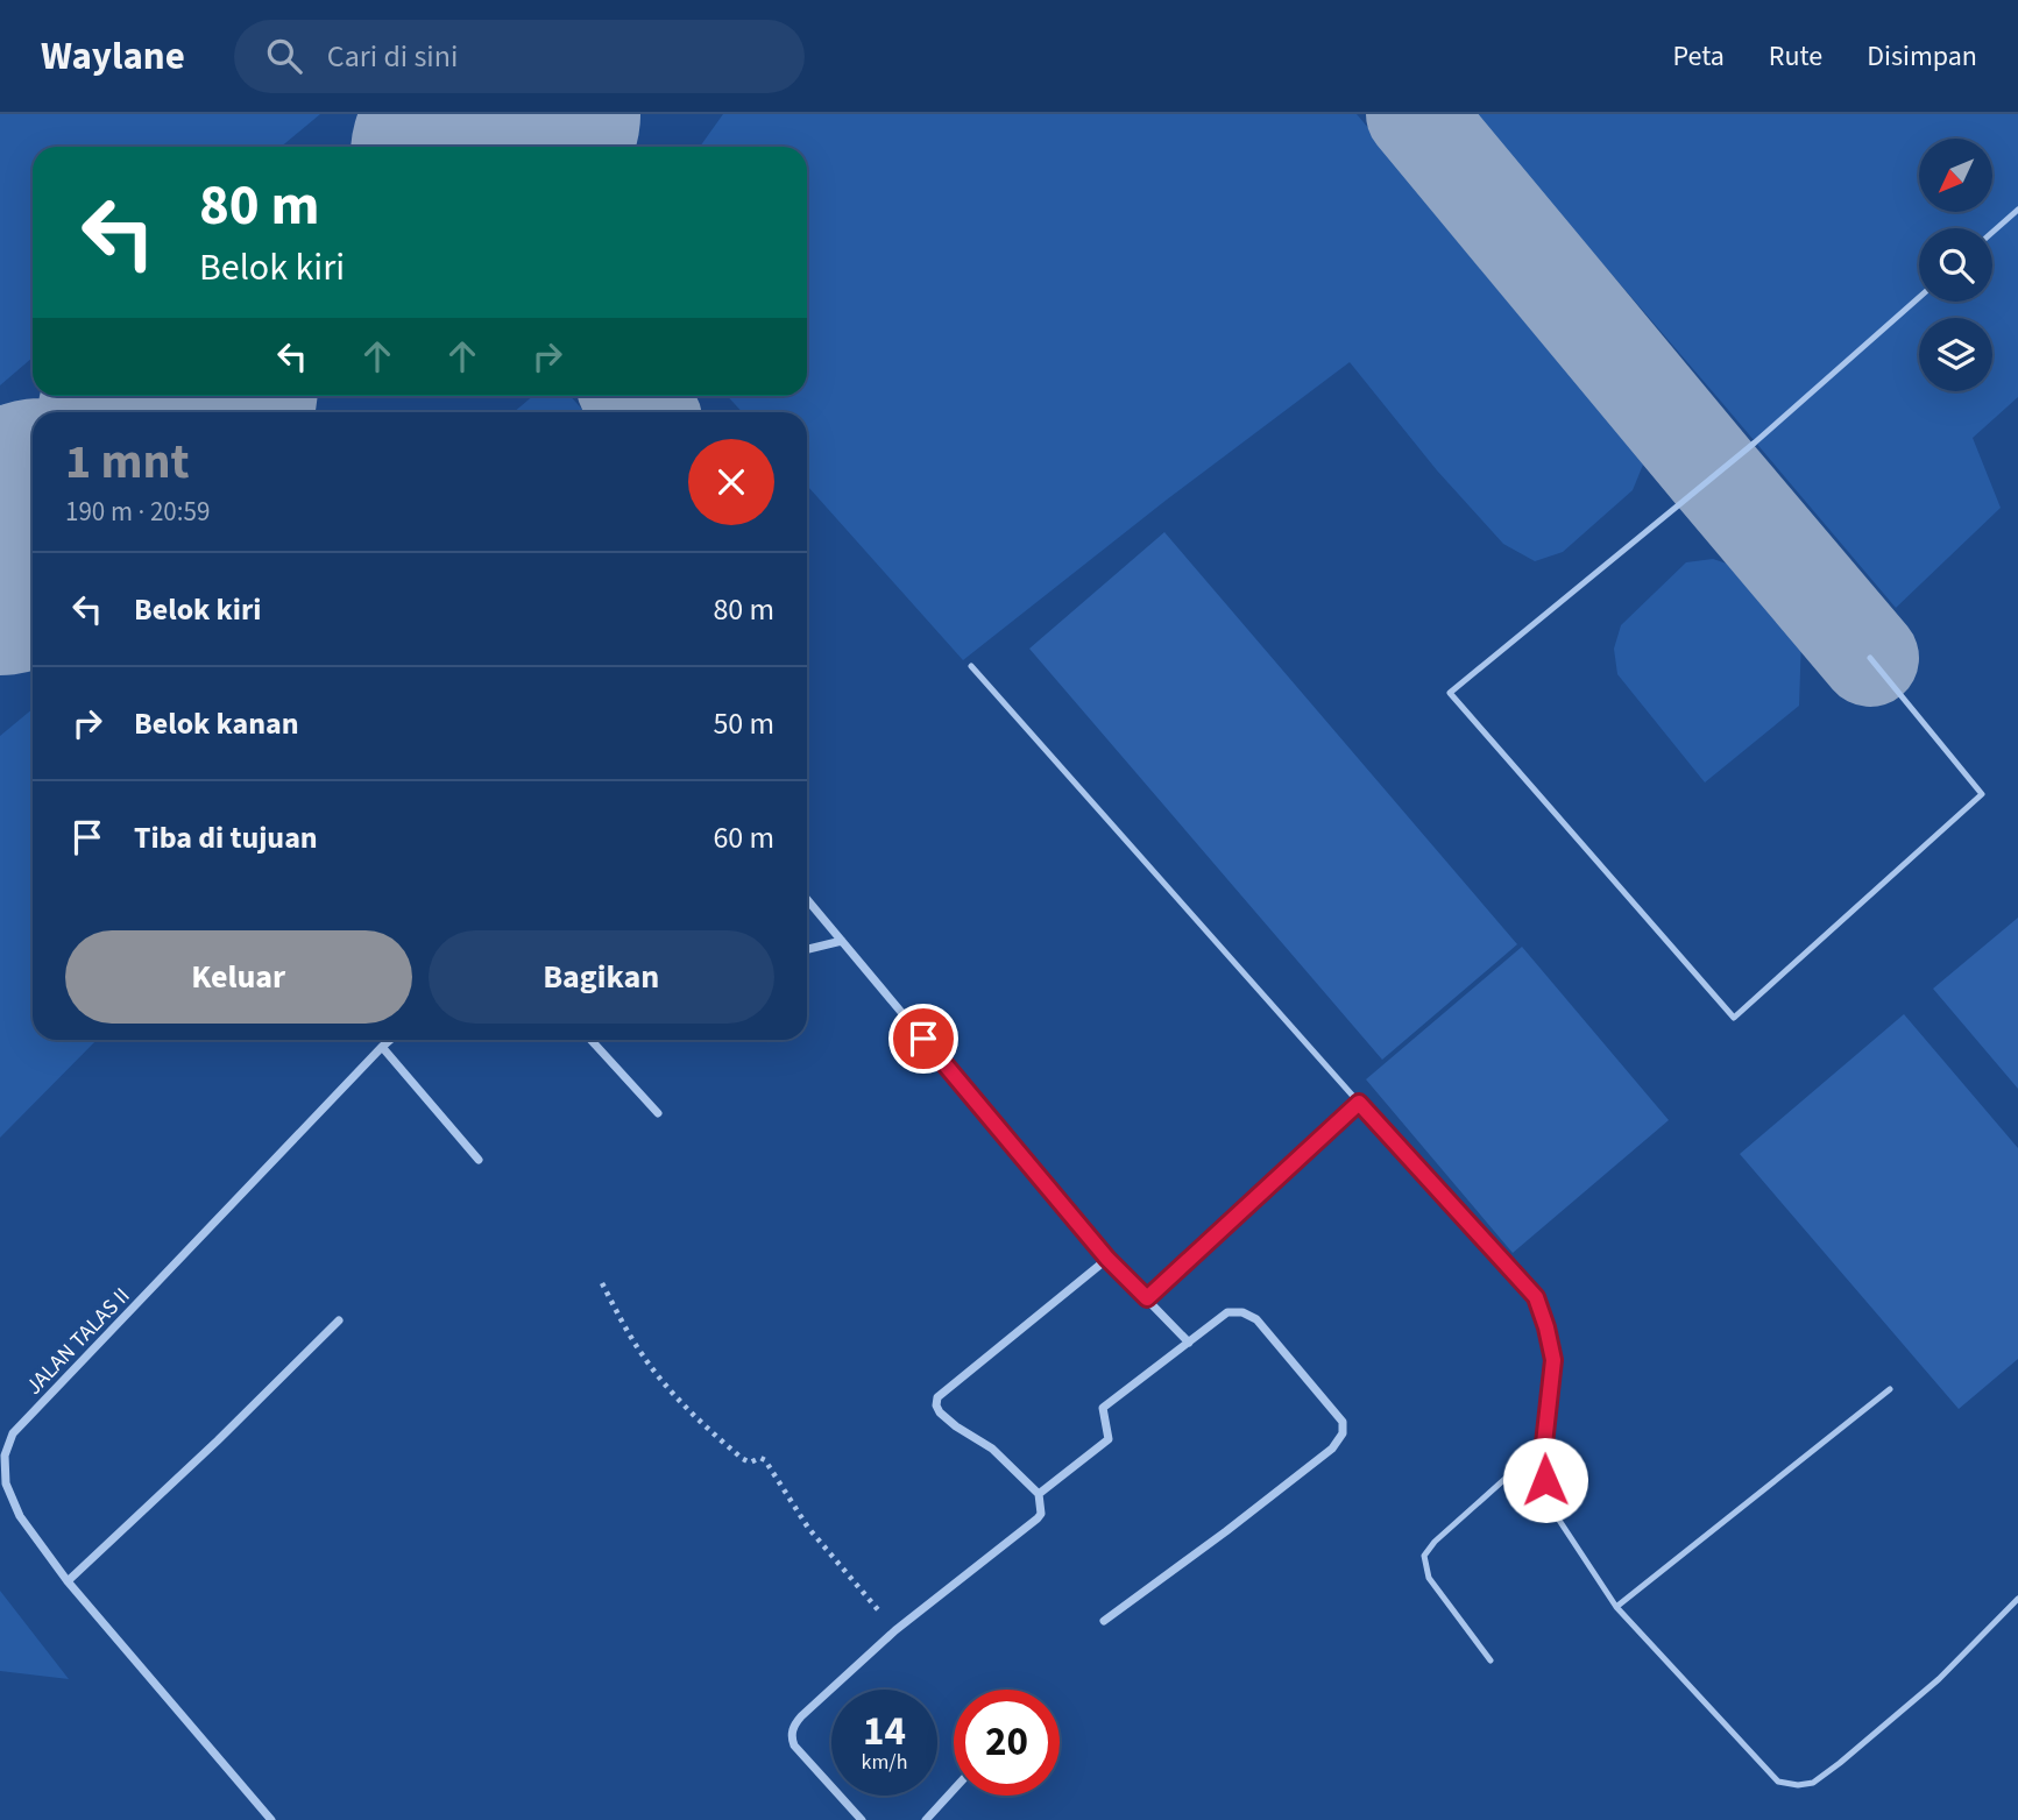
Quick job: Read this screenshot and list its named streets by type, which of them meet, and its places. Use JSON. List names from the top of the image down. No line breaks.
{"streets":{"street":["JALAN TALAS II"]},"north":"bottom left","page":{"header":"Waylane","search":"Cari di sini","nav":["Peta","Rute","Disimpan"],"turn":["80 m","Belok kiri"],"heading":["1 mnt","190 m · 20:59"],"list":[{"name":"Belok kiri","value":"80 m"},{"name":"Belok kanan","value":"50 m"},{"name":"Tiba di tujuan","value":"60 m"}],"buttons":["Keluar","Bagikan"],"speed":"14 km/h","limit":"20"}}
